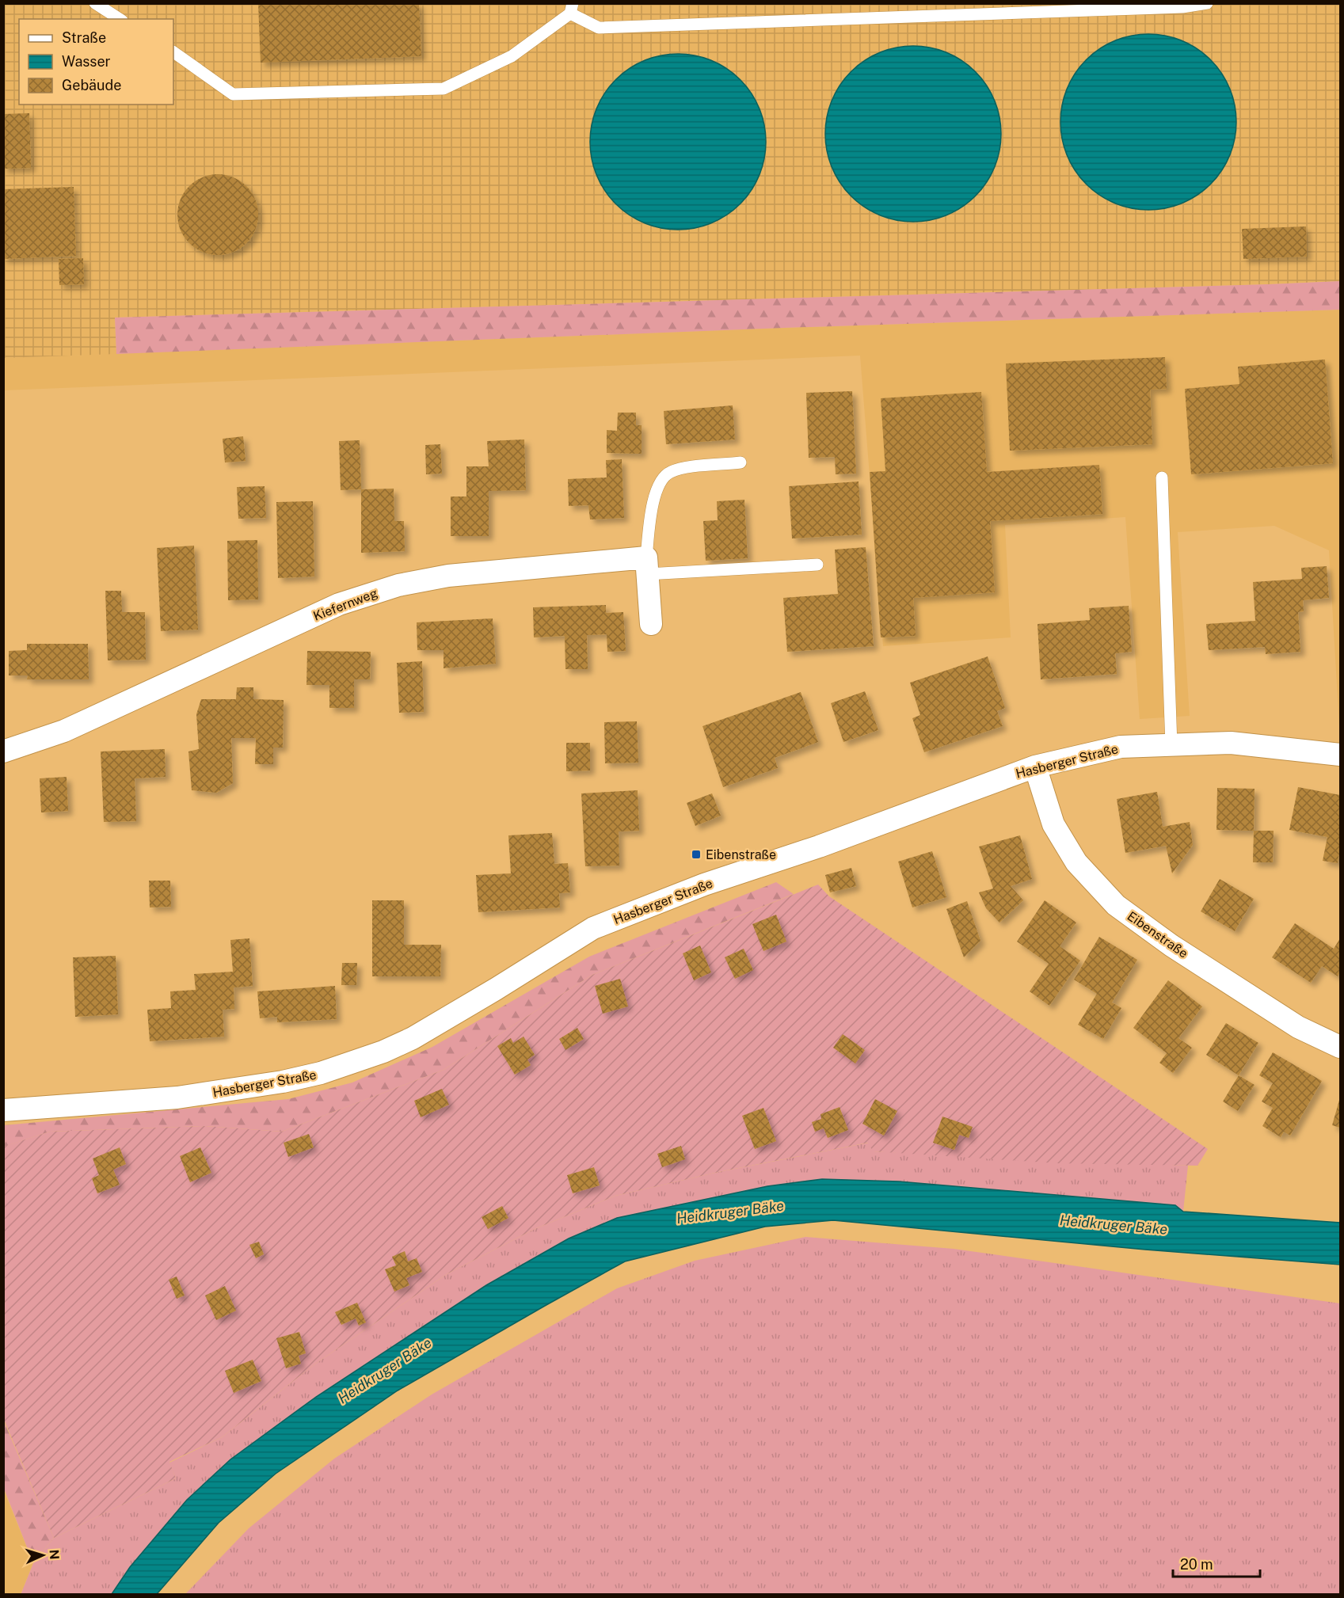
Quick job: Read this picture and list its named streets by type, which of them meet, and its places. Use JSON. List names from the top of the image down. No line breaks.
{"streets":{"street":["Kiefernweg","Hasberger Straße","Eibenstraße"]},"crossings":[["Hasberger Straße","Eibenstraße"]],"water":["Heidkruger Bäke"],"places":{"transit":["Eibenstraße"]},"legend":["Straße","Wasser","Gebäude"],"scale_bar":"20 m","north":"right"}
